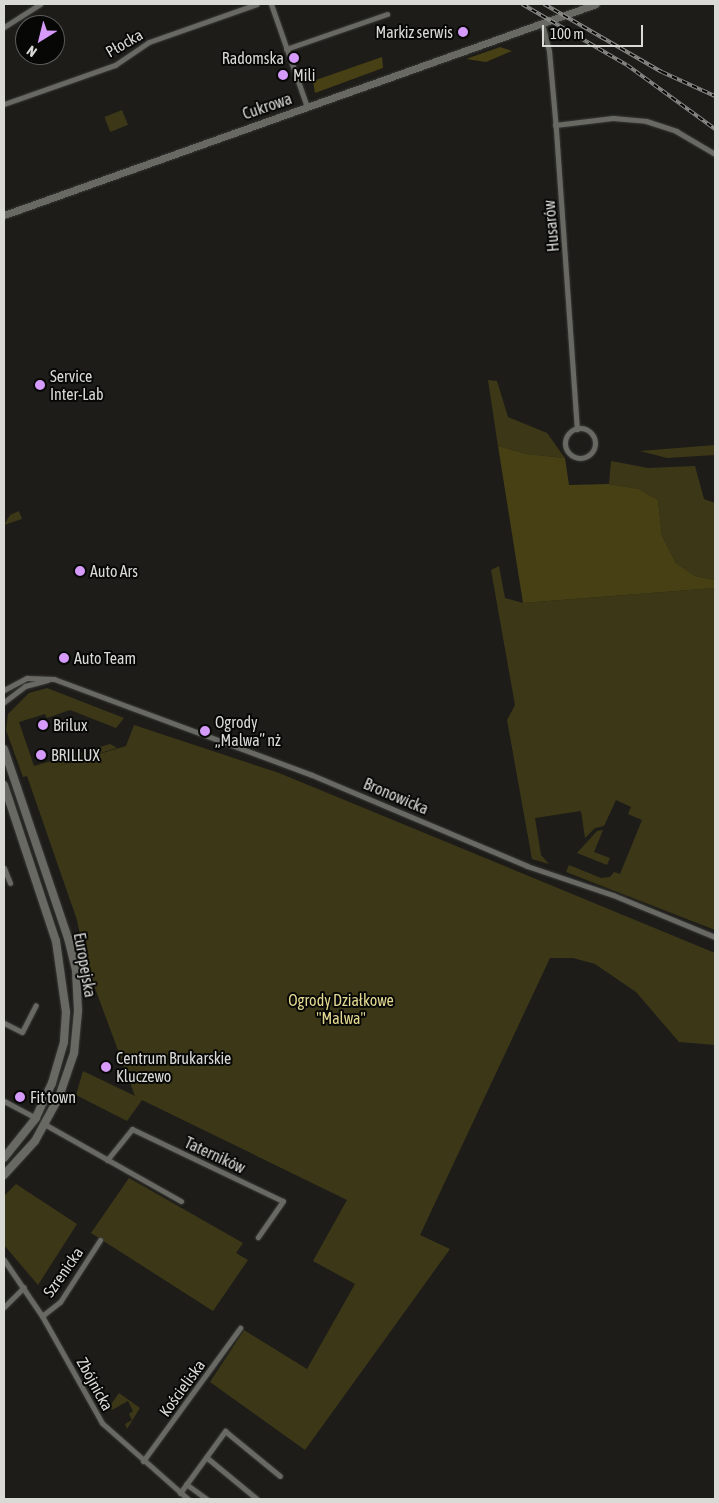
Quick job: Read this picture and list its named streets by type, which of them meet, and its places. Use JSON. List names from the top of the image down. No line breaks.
{"streets":{"main road":["Europejska"],"street":["Płocka","Cukrowa","Husarów","Bronowicka","Taterników","Szrenicka","Zbójnicka","Kościeliska"]},"crossings":[["Cukrowa","Husarów"],["Szrenicka","Zbójnicka"],["Zbójnicka","Kościeliska"]],"parks":["Ogrody Działkowe \"Malwa\""],"places":["Markiz serwis","Radomska","Mili","Service Inter-Lab","Auto Ars","Auto Team","Brilux","Ogrody „Malwa” nż","BRILLUX","Centrum Brukarskie Kluczewo","Fit town"],"scale_bar":"100 m","north":"bottom left"}
